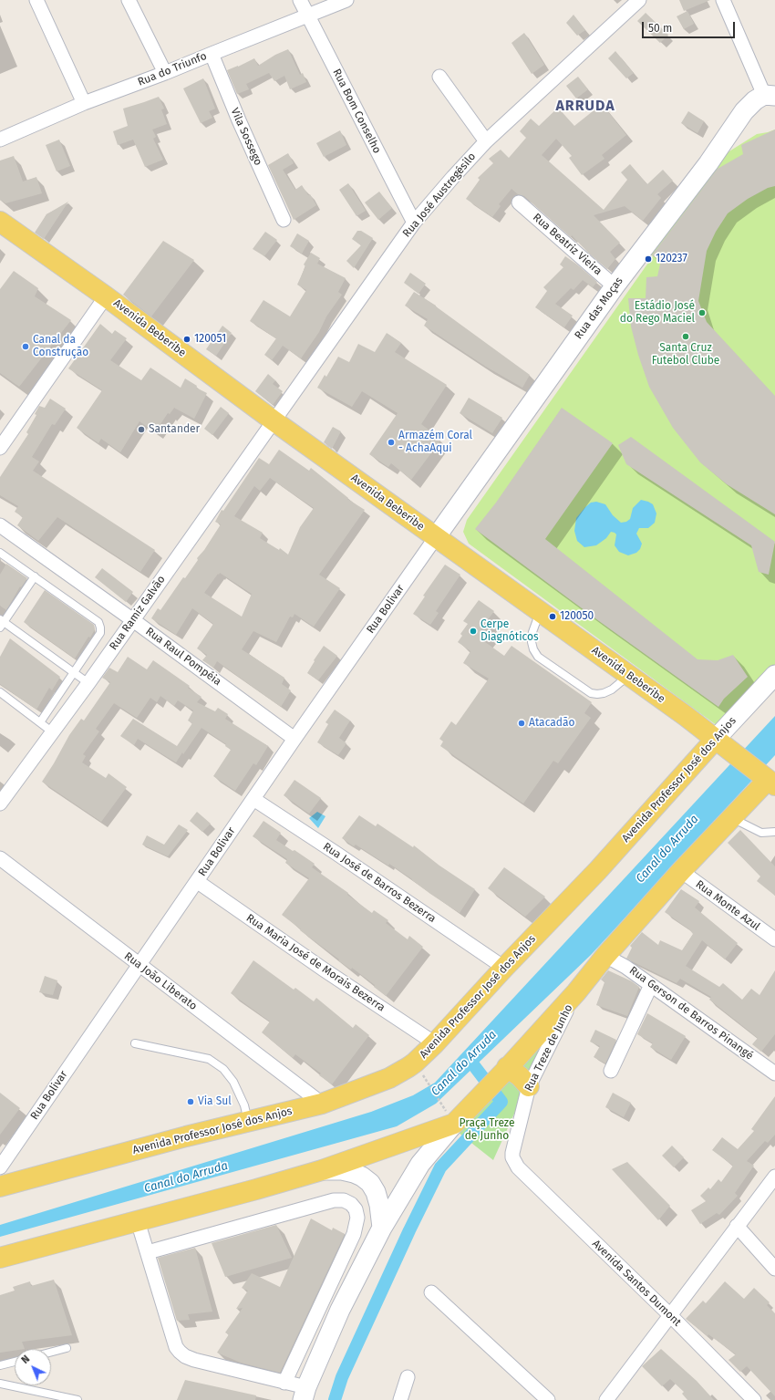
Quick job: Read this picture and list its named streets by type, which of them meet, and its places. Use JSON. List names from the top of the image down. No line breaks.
{"streets":{"main road":["Avenida Beberibe","Avenida Professor José dos Anjos"],"street":["Rua do Triunfo","Rua Bom Conselho","Vila Sossego","Rua José Austregésilo","Rua Beatriz Vieira","Rua das Moças","Rua Bolivar","Rua Ramiz Galvão","Rua Raul Pompéia","Rua José de Barros Bezerra","Rua Monte Azul","Rua Maria José de Morais Bezerra","Rua João Liberato","Rua Gerson de Barros Pinangé","Rua Treze de Junho","Avenida Santos Dumont"]},"crossings":[["Rua do Triunfo","Rua Bom Conselho"],["Rua do Triunfo","Vila Sossego"],["Rua Bom Conselho","Rua José Austregésilo"],["Rua José Austregésilo","Avenida Beberibe"],["Rua José Austregésilo","Rua Ramiz Galvão"],["Rua Beatriz Vieira","Rua das Moças"],["Rua das Moças","Avenida Beberibe"],["Rua das Moças","Rua Bolivar"],["Avenida Beberibe","Rua Bolivar"],["Avenida Beberibe","Rua Ramiz Galvão"],["Avenida Beberibe","Avenida Professor José dos Anjos"],["Rua Bolivar","Rua Raul Pompéia"],["Rua Bolivar","Rua José de Barros Bezerra"],["Rua Bolivar","Rua Maria José de Morais Bezerra"],["Rua Bolivar","Rua João Liberato"],["Rua Ramiz Galvão","Rua Raul Pompéia"],["Avenida Professor José dos Anjos","Rua José de Barros Bezerra"],["Avenida Professor José dos Anjos","Rua Maria José de Morais Bezerra"],["Avenida Professor José dos Anjos","Rua João Liberato"],["Rua Treze de Junho","Avenida Santos Dumont"]],"districts":["ARRUDA"],"water":["Canal do Arruda"],"parks":["Praça Treze de Junho"],"places":["120237","Estádio José do Rego Maciel","Santa Cruz Futebol Clube","120051","Canal da Construção","Santander","Armazém Coral - AchaAqui","120050","Cerpe Diagnóticos","Atacadão","Via Sul"],"scale_bar":"50 m","north":"top left"}
